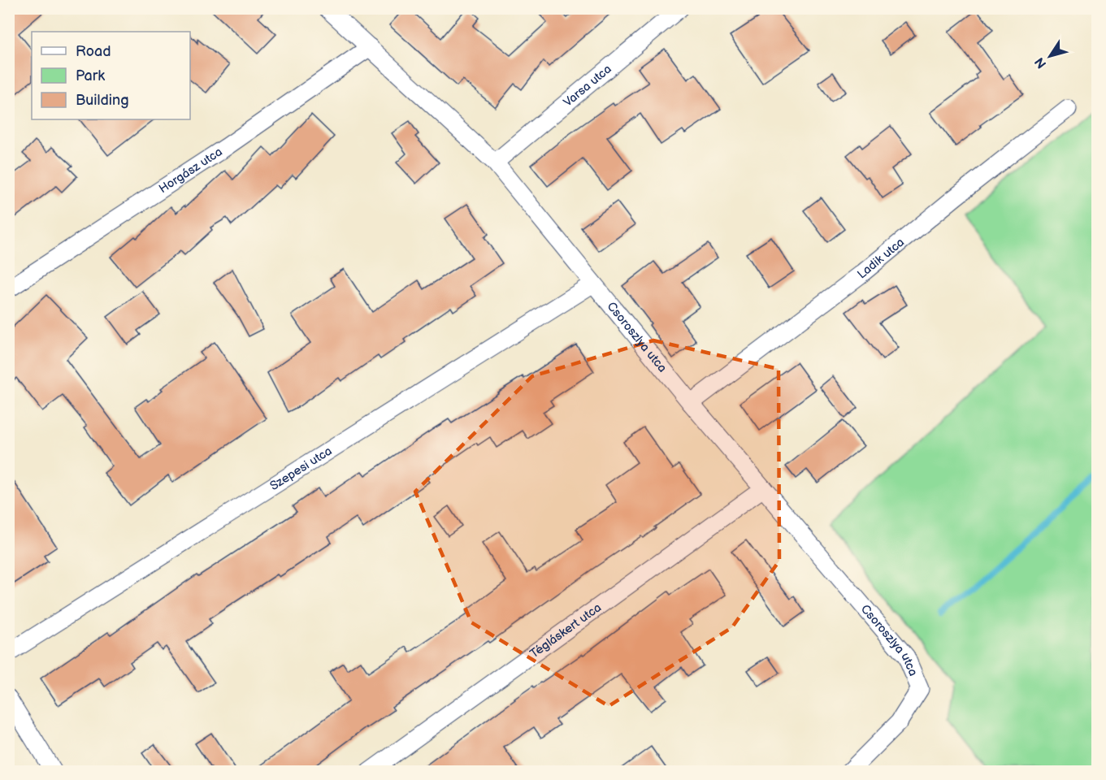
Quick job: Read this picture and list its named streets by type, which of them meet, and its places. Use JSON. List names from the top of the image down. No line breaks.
{"streets":{"street":["Varsa utca","Horgász utca","Ladik utca","Csoroszlya utca","Szepesi utca","Tégláskert utca"]},"crossings":[["Varsa utca","Csoroszlya utca"],["Horgász utca","Csoroszlya utca"],["Ladik utca","Csoroszlya utca"],["Csoroszlya utca","Szepesi utca"],["Csoroszlya utca","Tégláskert utca"]],"legend":["Road","Park","Building"],"north":"bottom left"}
